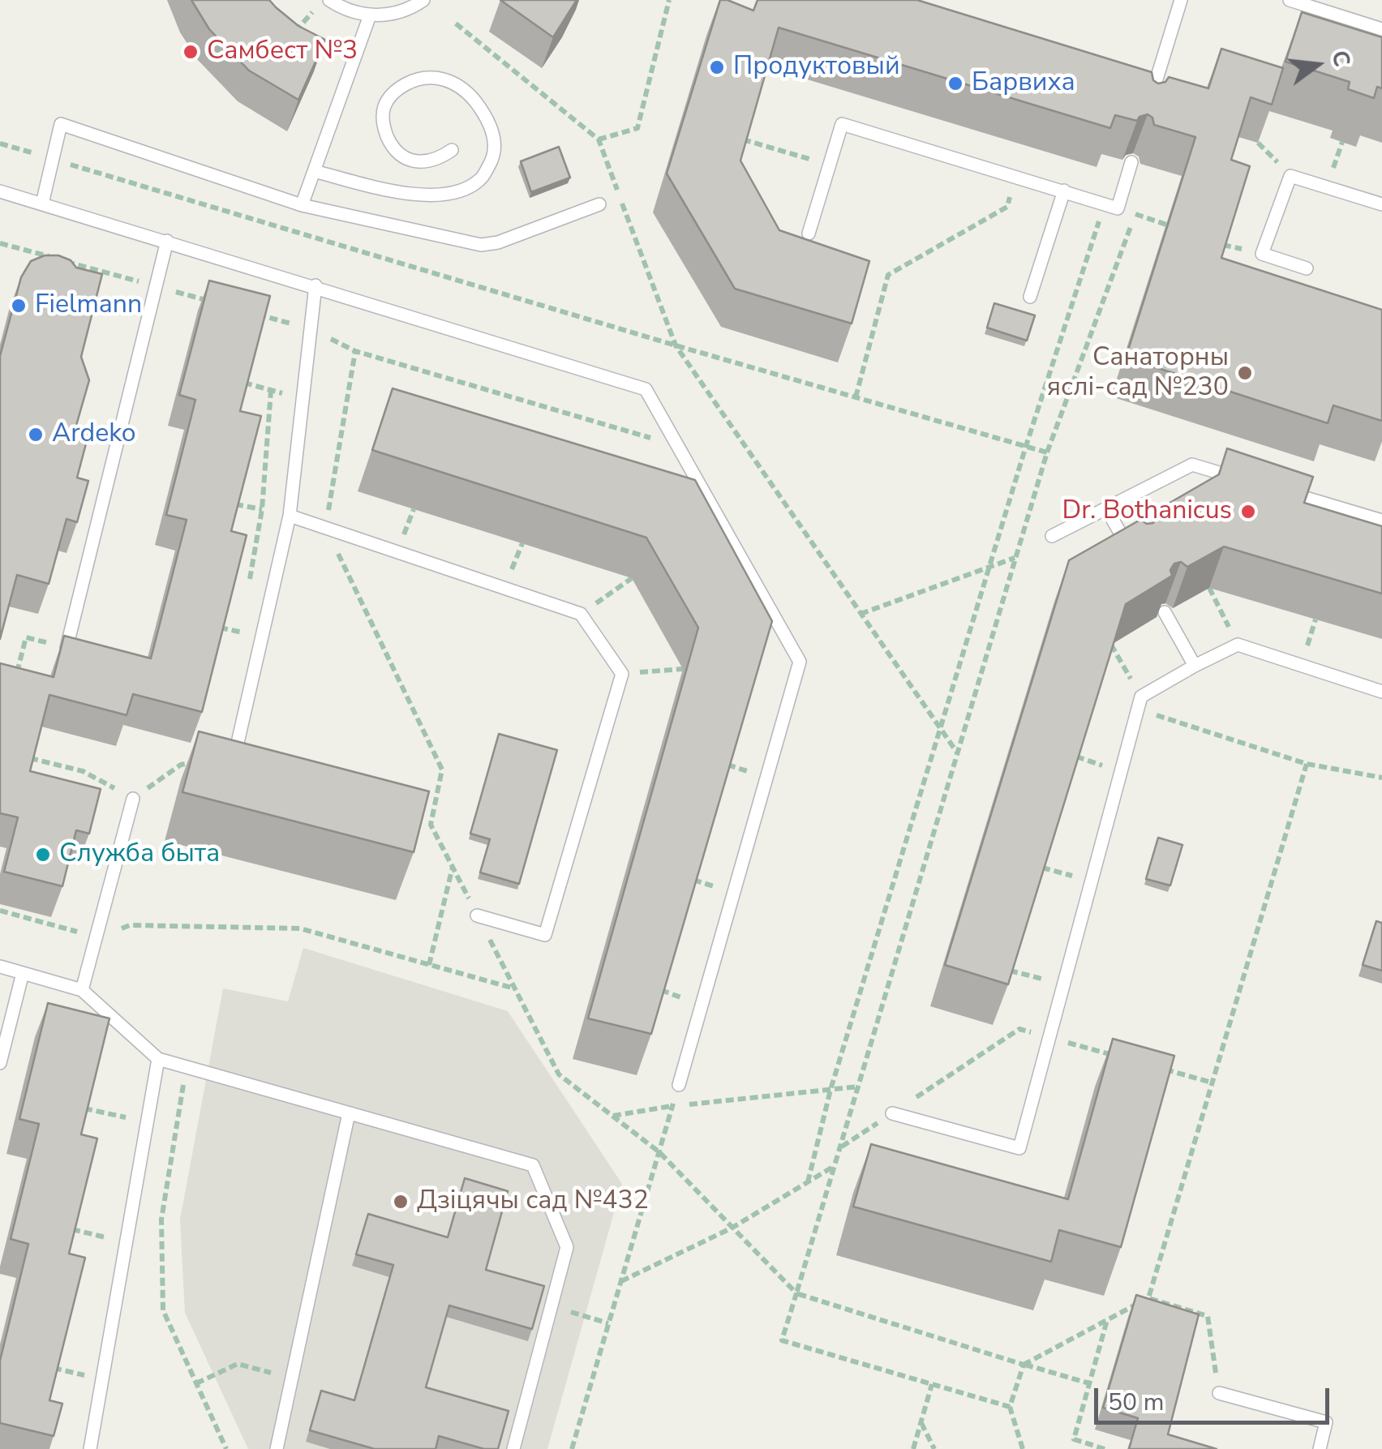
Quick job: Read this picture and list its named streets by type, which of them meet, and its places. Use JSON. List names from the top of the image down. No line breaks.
{"places":["Самбест №3","Продуктовый","Барвиха","Fielmann","Санаторны яслі-сад №230","Ardeko","Dr. Bothanicus","Служба быта","Дзіцячы сад №432"],"scale_bar":"50 m","north":"right"}
